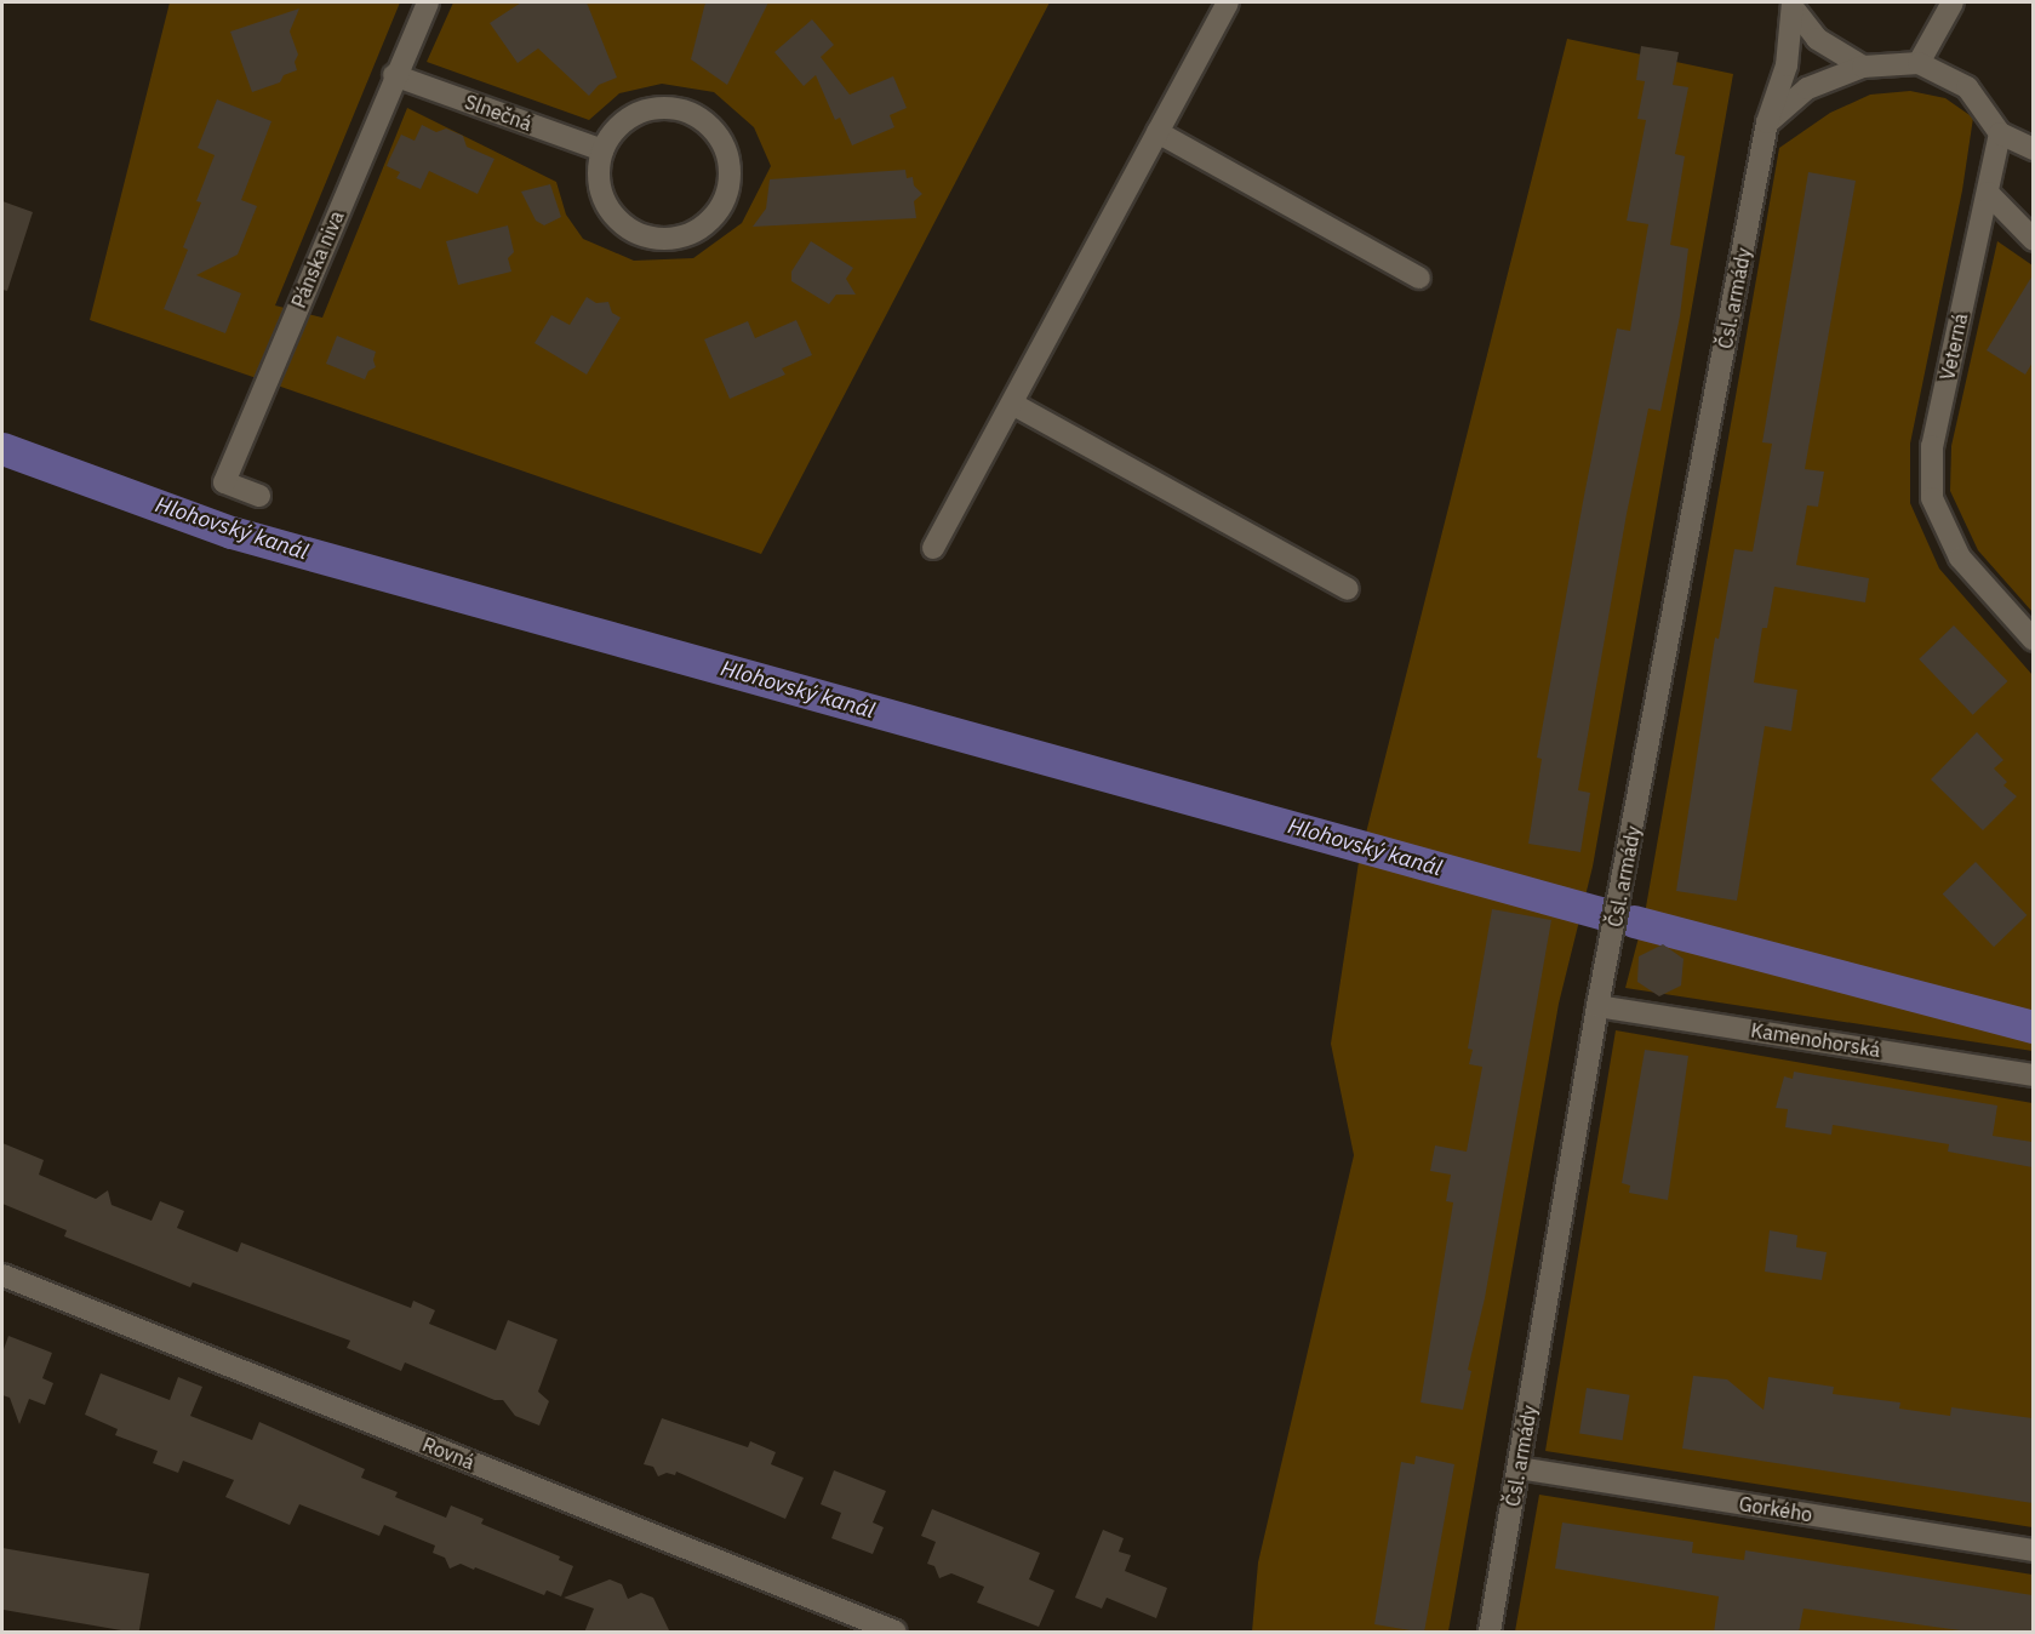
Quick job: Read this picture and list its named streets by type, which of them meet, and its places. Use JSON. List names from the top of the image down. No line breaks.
{"streets":{"street":["Slnečná","Pánska niva","Čsl. armády","Veterná","Kamenohorská","Rovná","Gorkého"]},"crossings":[["Slnečná","Pánska niva"],["Čsl. armády","Kamenohorská"],["Čsl. armády","Gorkého"]],"water":["Hlohovský kanál"]}
